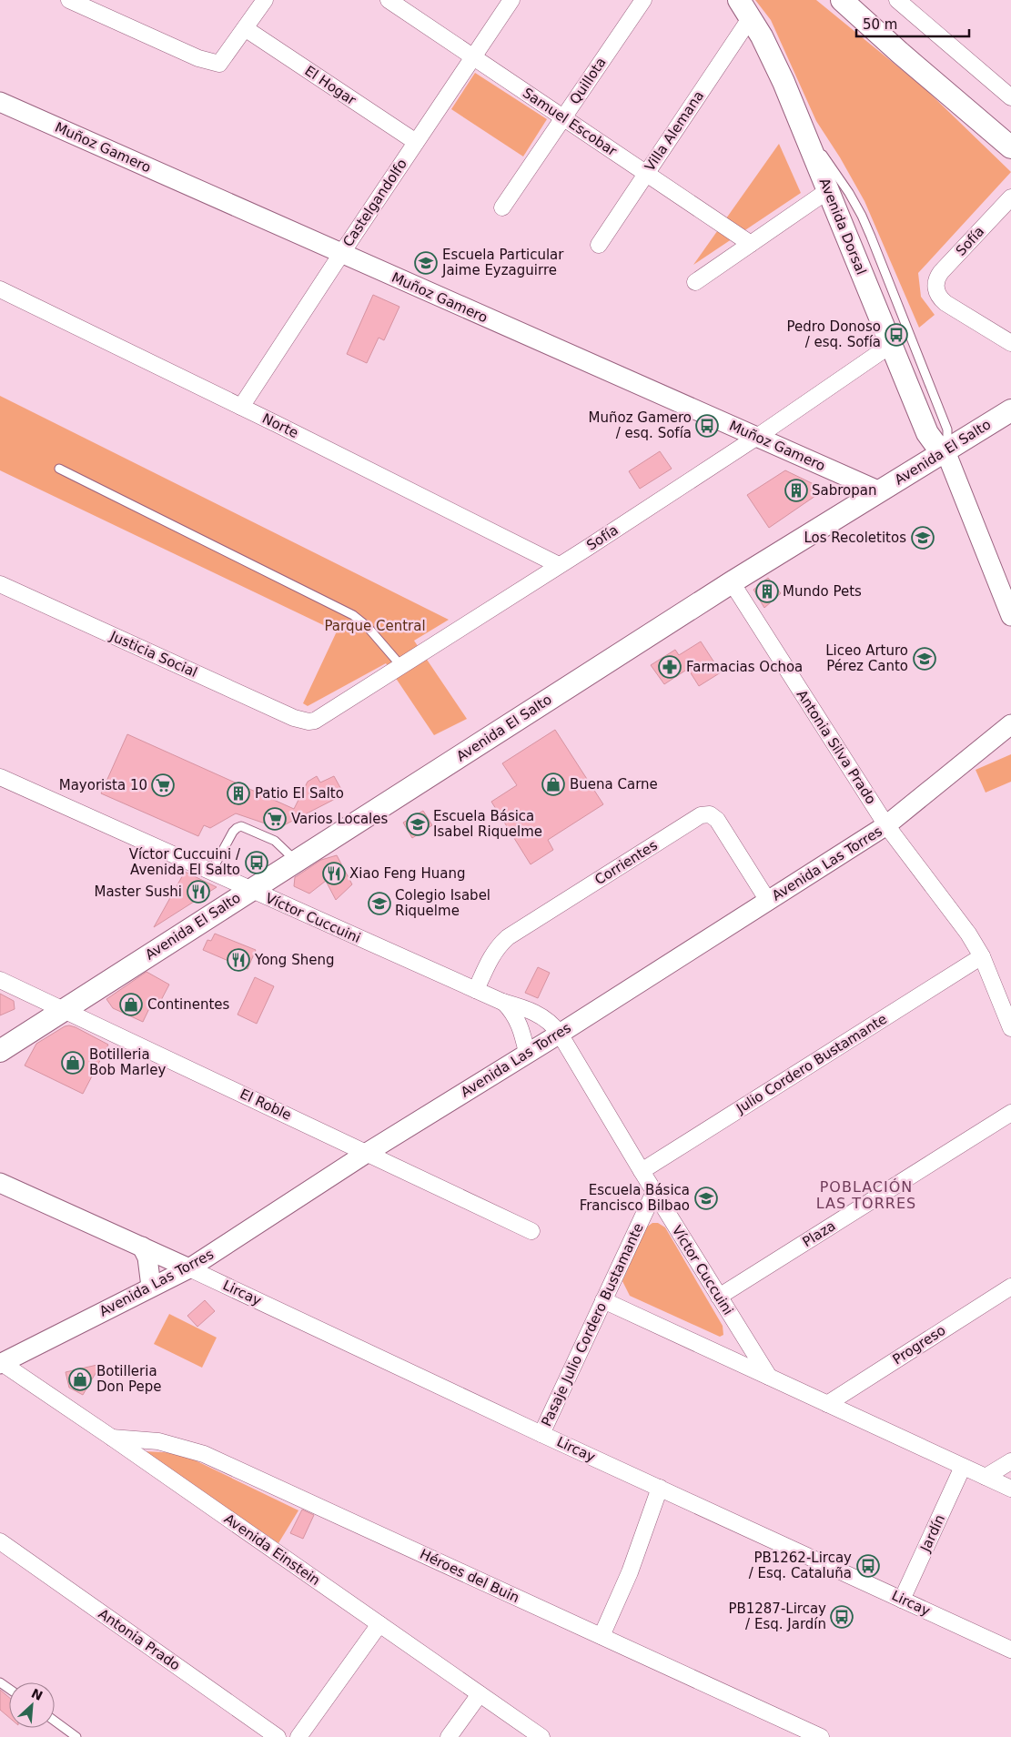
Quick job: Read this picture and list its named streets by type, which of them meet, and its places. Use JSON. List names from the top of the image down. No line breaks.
{"streets":{"main road":["Avenida Dorsal","Avenida El Salto"],"street":["Quillota","El Hogar","Samuel Escobar","Villa Alemana","Muñoz Gamero","Castelgandolfo","Sofía","Norte","Justicia Social","Antonia Silva Prado","Corrientes","Avenida Las Torres","Víctor Cuccuini","Julio Cordero Bustamante","El Roble","Plaza","Lircay","Pasaje Julio Cordero Bustamante","Progreso","Jardín","Avenida Einstein","Héroes del Buin","Antonia Prado"]},"crossings":[["Quillota","Samuel Escobar"],["El Hogar","Castelgandolfo"],["Samuel Escobar","Villa Alemana"],["Samuel Escobar","Castelgandolfo"],["Villa Alemana","Avenida Dorsal"],["Muñoz Gamero","Castelgandolfo"],["Muñoz Gamero","Sofía"],["Muñoz Gamero","Avenida El Salto"],["Castelgandolfo","Norte"],["Avenida Dorsal","Sofía"],["Avenida Dorsal","Avenida El Salto"],["Sofía","Norte"],["Sofía","Justicia Social"],["Avenida El Salto","Antonia Silva Prado"],["Avenida El Salto","Víctor Cuccuini"],["Avenida El Salto","El Roble"],["Antonia Silva Prado","Avenida Las Torres"],["Antonia Silva Prado","Julio Cordero Bustamante"],["Corrientes","Avenida Las Torres"],["Corrientes","Víctor Cuccuini"],["Avenida Las Torres","Víctor Cuccuini"],["Avenida Las Torres","El Roble"],["Avenida Las Torres","Lircay"],["Avenida Las Torres","Avenida Einstein"],["Víctor Cuccuini","Julio Cordero Bustamante"],["Víctor Cuccuini","Plaza"],["Víctor Cuccuini","Pasaje Julio Cordero Bustamante"],["Lircay","Pasaje Julio Cordero Bustamante"],["Lircay","Jardín"],["Avenida Einstein","Héroes del Buin"]],"districts":["POBLACIÓN LAS TORRES"],"parks":["Parque Central"],"places":{"school or university":["Escuela Particular Jaime Eyzaguirre","Los Recoletitos","Liceo Arturo Pérez Canto","Escuela Básica Isabel Riquelme","Colegio Isabel Riquelme","Escuela Básica Francisco Bilbao"],"bus stop":["Pedro Donoso / esq. Sofía","Muñoz Gamero / esq. Sofía","Víctor Cuccuini / Avenida El Salto","PB1262-Lircay / Esq. Cataluña","PB1287-Lircay / Esq. Jardín"],"building":["Sabropan","Mundo Pets","Patio El Salto"],"pharmacy":["Farmacias Ochoa"],"shop":["Buena Carne","Continentes","Botilleria Bob Marley","Botilleria Don Pepe"],"supermarket":["Mayorista 10","Varios Locales"],"restaurant":["Xiao Feng Huang","Master Sushi","Yong Sheng"]},"scale_bar":"50 m","north":"top right"}
